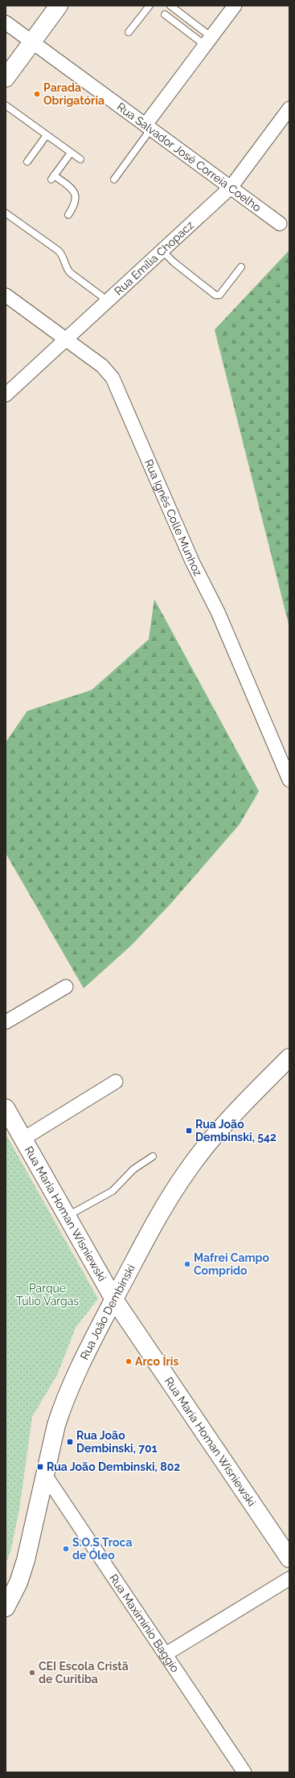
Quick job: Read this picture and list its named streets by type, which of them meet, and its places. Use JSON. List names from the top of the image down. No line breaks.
{"streets":{"main road":["Rua Maria Homan Wisniewski","Rua João Dembinski"],"street":["Rua Salvador José Correia Coelho","Rua Emília Chopacz","Rua Ignês Colle Munhoz","Rua Maximínio Baggio"]},"crossings":[["Rua Salvador José Correia Coelho","Rua Emília Chopacz"],["Rua Emília Chopacz","Rua Ignês Colle Munhoz"],["Rua Maria Homan Wisniewski","Rua João Dembinski"],["Rua João Dembinski","Rua Maximínio Baggio"]],"parks":["Parque Túlio Vargas"],"places":{"other":["Parada Obrigatória","Mafrei Campo Comprido","Arco Íris","S.O.S Troca de Óleo","CEI Escola Cristã de Curitiba"],"transit":["Rua João Dembinski, 542","Rua João Dembinski, 701","Rua João Dembinski, 802"]}}
